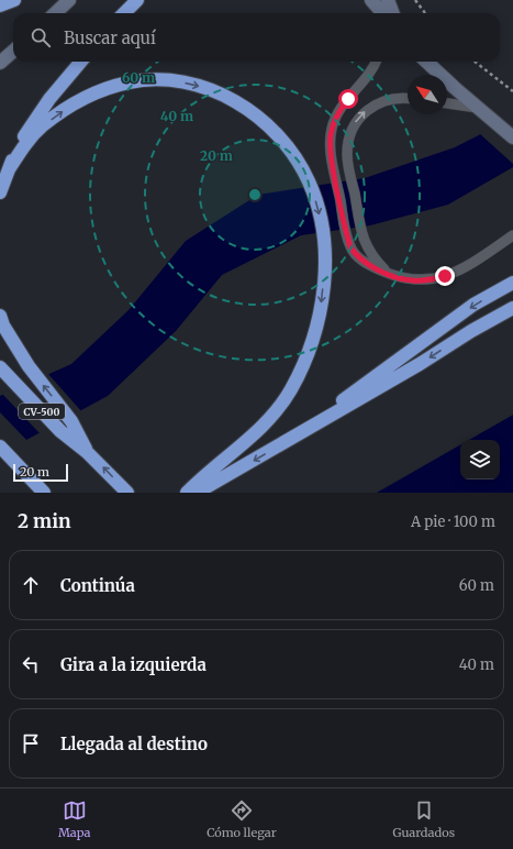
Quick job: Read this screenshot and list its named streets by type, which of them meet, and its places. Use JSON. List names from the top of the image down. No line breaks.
{"streets":{"highway":["CV-500"]},"scale_bar":"20 m","north":"top left","page":{"search":"Buscar aquí","scale":"20 m","heading":["2 min","A pie · 100 m"],"list":[["Continúa","60 m"],["Gira a la izquierda","40 m"],"Llegada al destino"],"nav":["Mapa","Cómo llegar","Guardados"]},"rings":["60 m","40 m","20 m"]}
